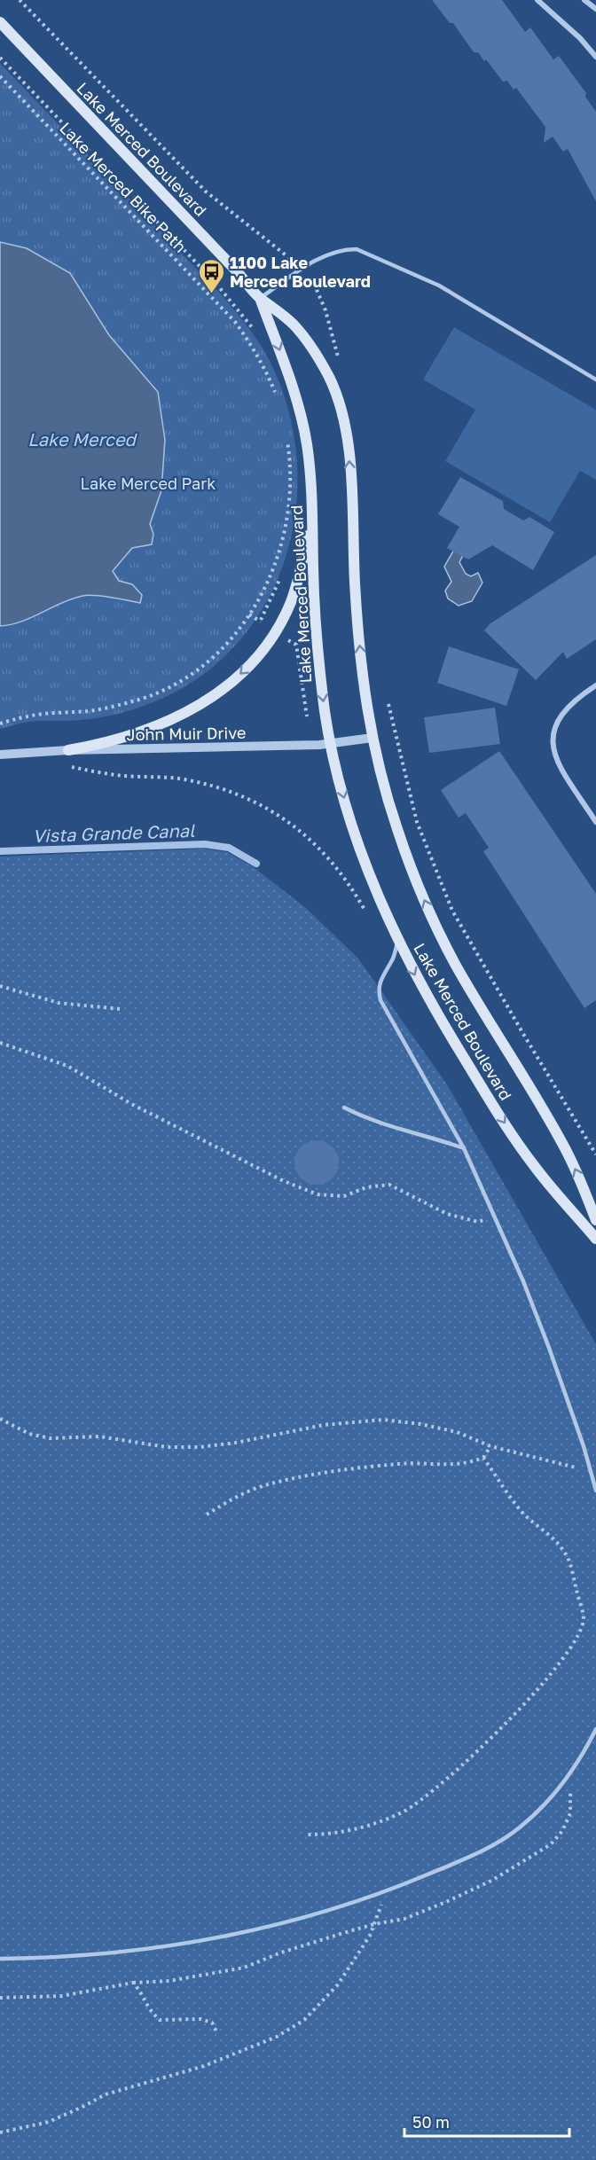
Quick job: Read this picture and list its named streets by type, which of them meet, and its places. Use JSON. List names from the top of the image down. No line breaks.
{"streets":{"main road":["Lake Merced Boulevard"],"street":["John Muir Drive"],"path":["Lake Merced Bike Path"]},"crossings":[["Lake Merced Boulevard","John Muir Drive"]],"water":["Lake Merced","Vista Grande Canal"],"parks":["Lake Merced Park"],"places":{"bus stop":["1100 Lake Merced Boulevard"]},"scale_bar":"50 m"}
